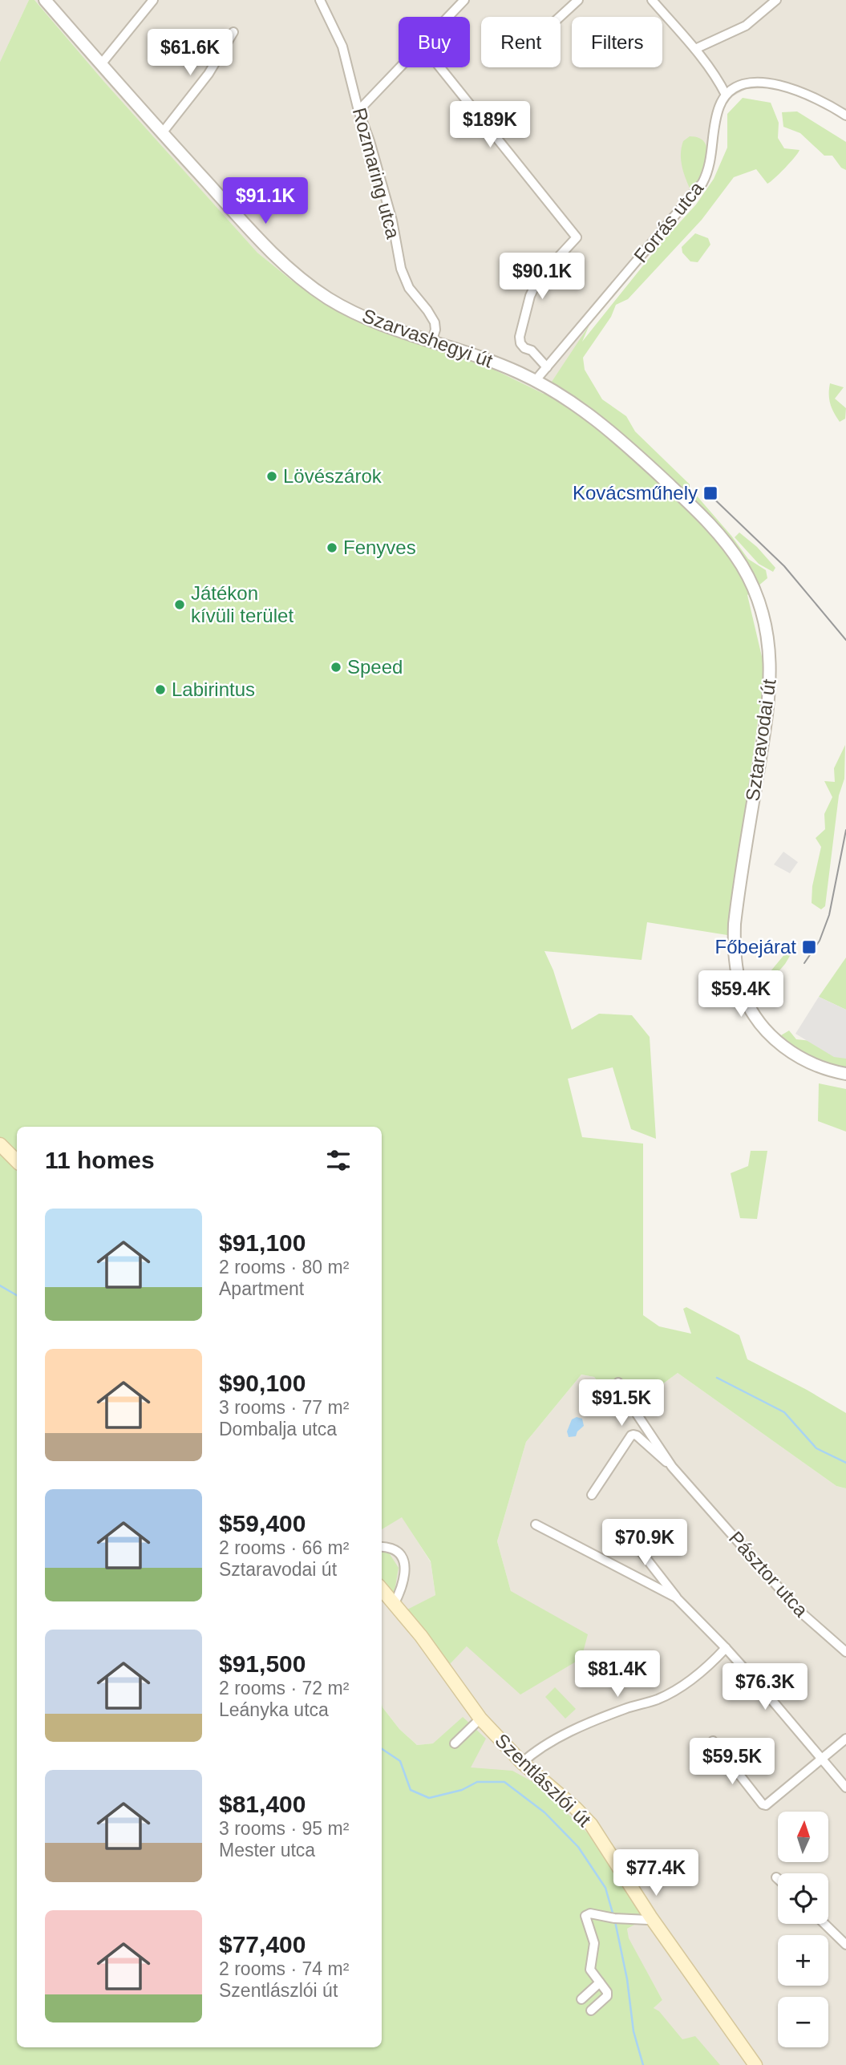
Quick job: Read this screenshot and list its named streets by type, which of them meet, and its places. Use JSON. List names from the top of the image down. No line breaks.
{"streets":{"main road":["Szentlászlói út"],"street":["Rozmaring utca","Forrás utca","Szarvashegyi út","Sztaravodai út","Pásztor utca"]},"crossings":[["Rozmaring utca","Szarvashegyi út"],["Forrás utca","Szarvashegyi út"],["Forrás utca","Sztaravodai út"],["Szarvashegyi út","Sztaravodai út"]],"places":{"other":["Lövészárok","Fenyves","Játékon kívüli terület","Speed","Labirintus"],"transit":["Kovácsműhely","Főbejárat"]},"north":"top","page":{"chip":["Buy","Rent","Filters"],"price":["$61.6K","$189K","$91.1K","$90.1K","$59.4K","$91.5K","$70.9K","$81.4K","$76.3K","$59.5K","$77.4K"],"heading":"11 homes","list":[{"name":"$91,100","note":"2 rooms · 80 m² · Apartment"},{"name":"$90,100","note":"3 rooms · 77 m² · Dombalja utca"},{"name":"$59,400","note":"2 rooms · 66 m² · Sztaravodai út"},{"name":"$91,500","note":"2 rooms · 72 m² · Leányka utca"},{"name":"$81,400","note":"3 rooms · 95 m² · Mester utca"},{"name":"$77,400","note":"2 rooms · 74 m² · Szentlászlói út"}],"map_buttons":["+","−"]}}
